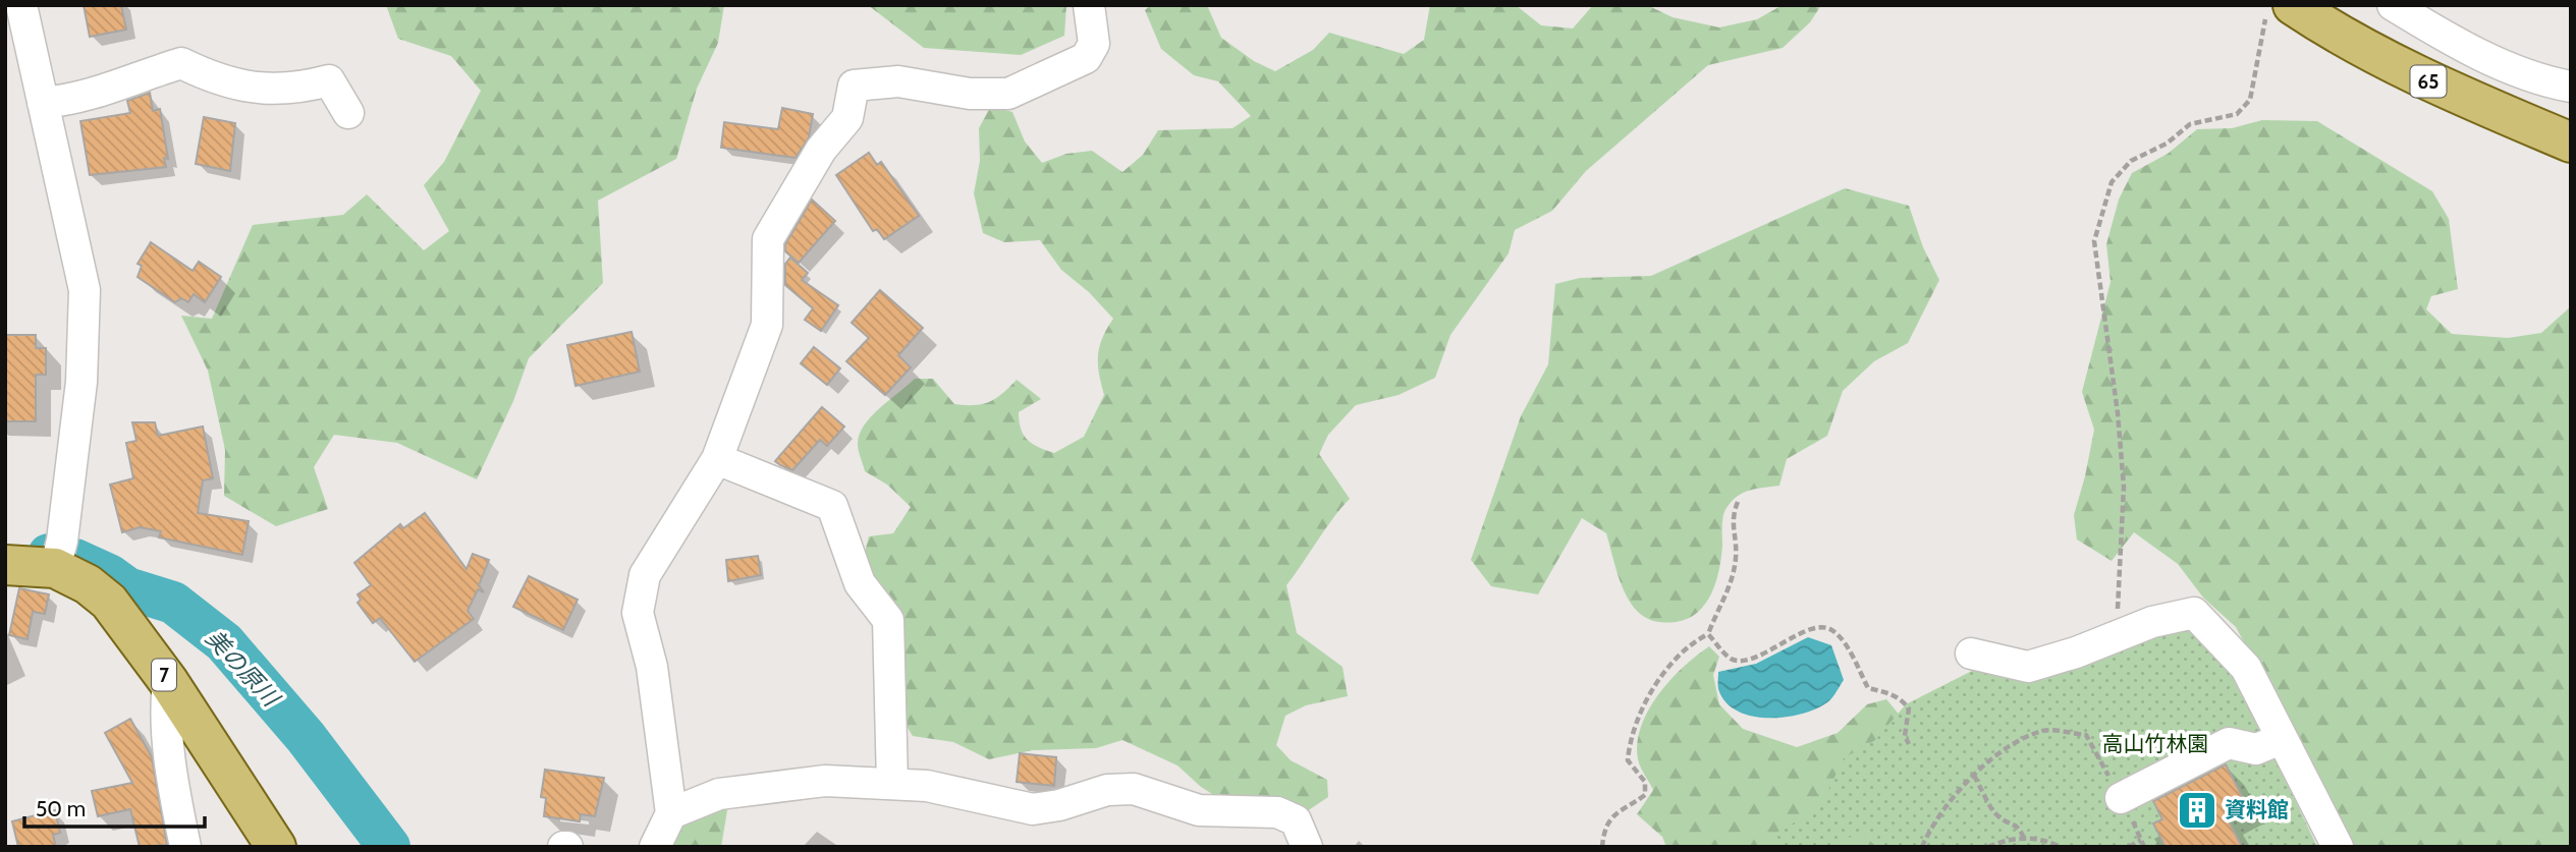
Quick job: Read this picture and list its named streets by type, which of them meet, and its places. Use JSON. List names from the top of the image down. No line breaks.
{"streets":{"main road":["65","7"]},"water":["美の原川"],"parks":["高山竹林園"],"places":{"building":["資料館"]},"scale_bar":"50 m"}
